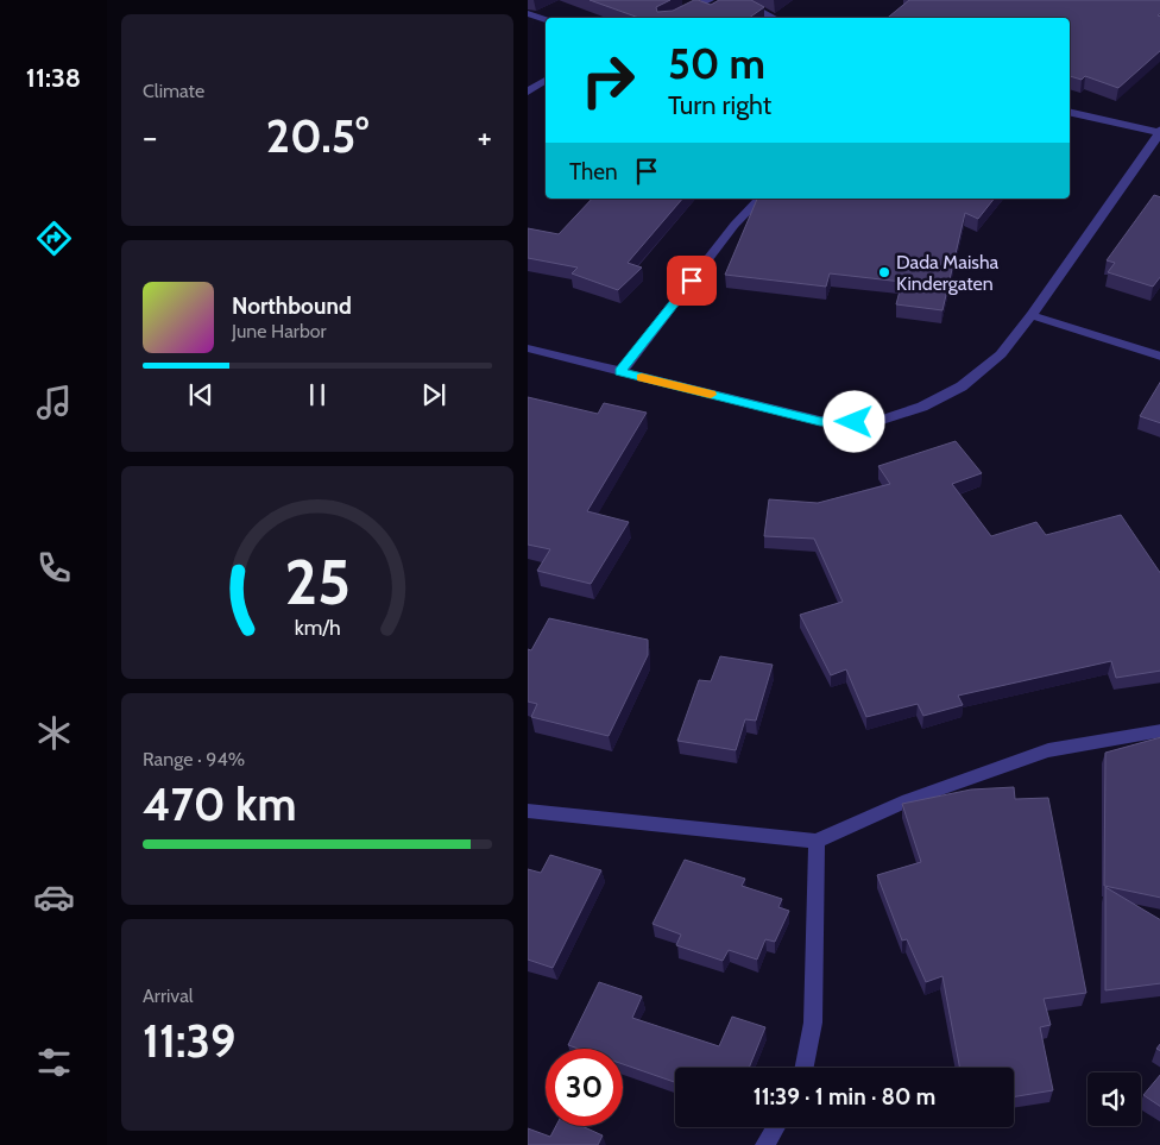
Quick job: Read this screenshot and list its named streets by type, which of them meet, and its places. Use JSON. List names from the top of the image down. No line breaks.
{"places":["Dada Maisha Kindergaten"],"page":{"tabs":"11:38","tile":["Climate",["Range · 94%","470 km"],["Arrival","11:39"]],"turn":["50 m","Turn right"],"heat":["−","20.5°","+"],"then":"Then","song":["Northbound","June Harbor"],"limit":"30","trip":"11:39 · 1 min · 80 m","gauge":["25","km/h"]}}
